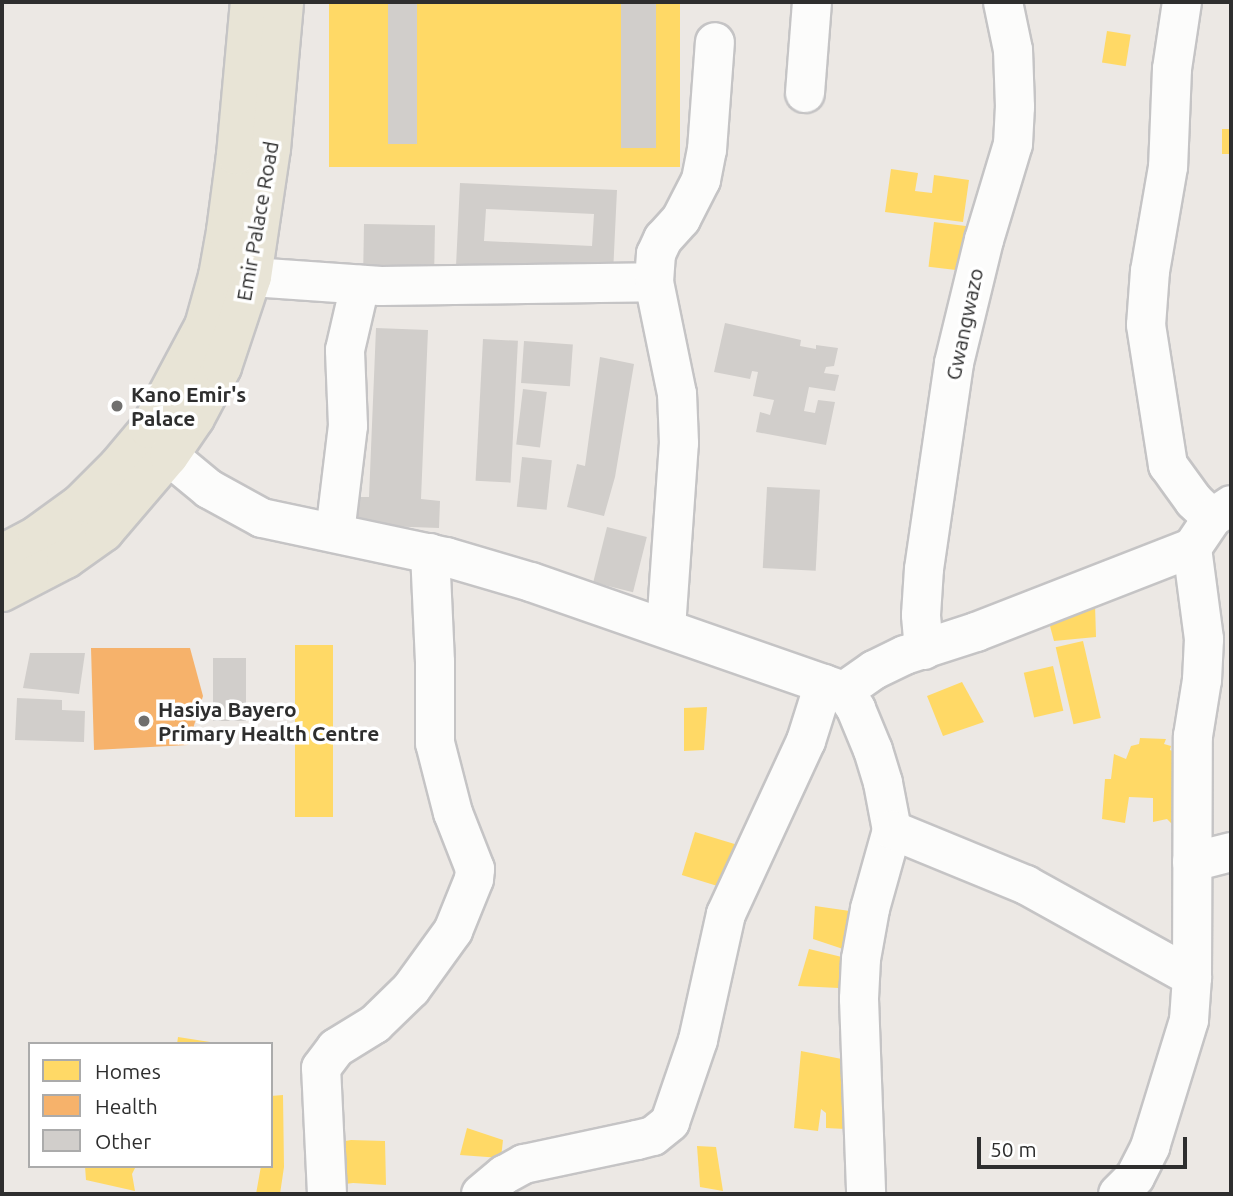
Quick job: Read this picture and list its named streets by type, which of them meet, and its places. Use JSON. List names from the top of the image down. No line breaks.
{"streets":{"main road":["Emir Palace Road"],"street":["Gwangwazo"]},"places":["Kano Emir's Palace","Hasiya Bayero Primary Health Centre"],"legend":["Homes","Health","Other"],"scale_bar":"50 m"}
